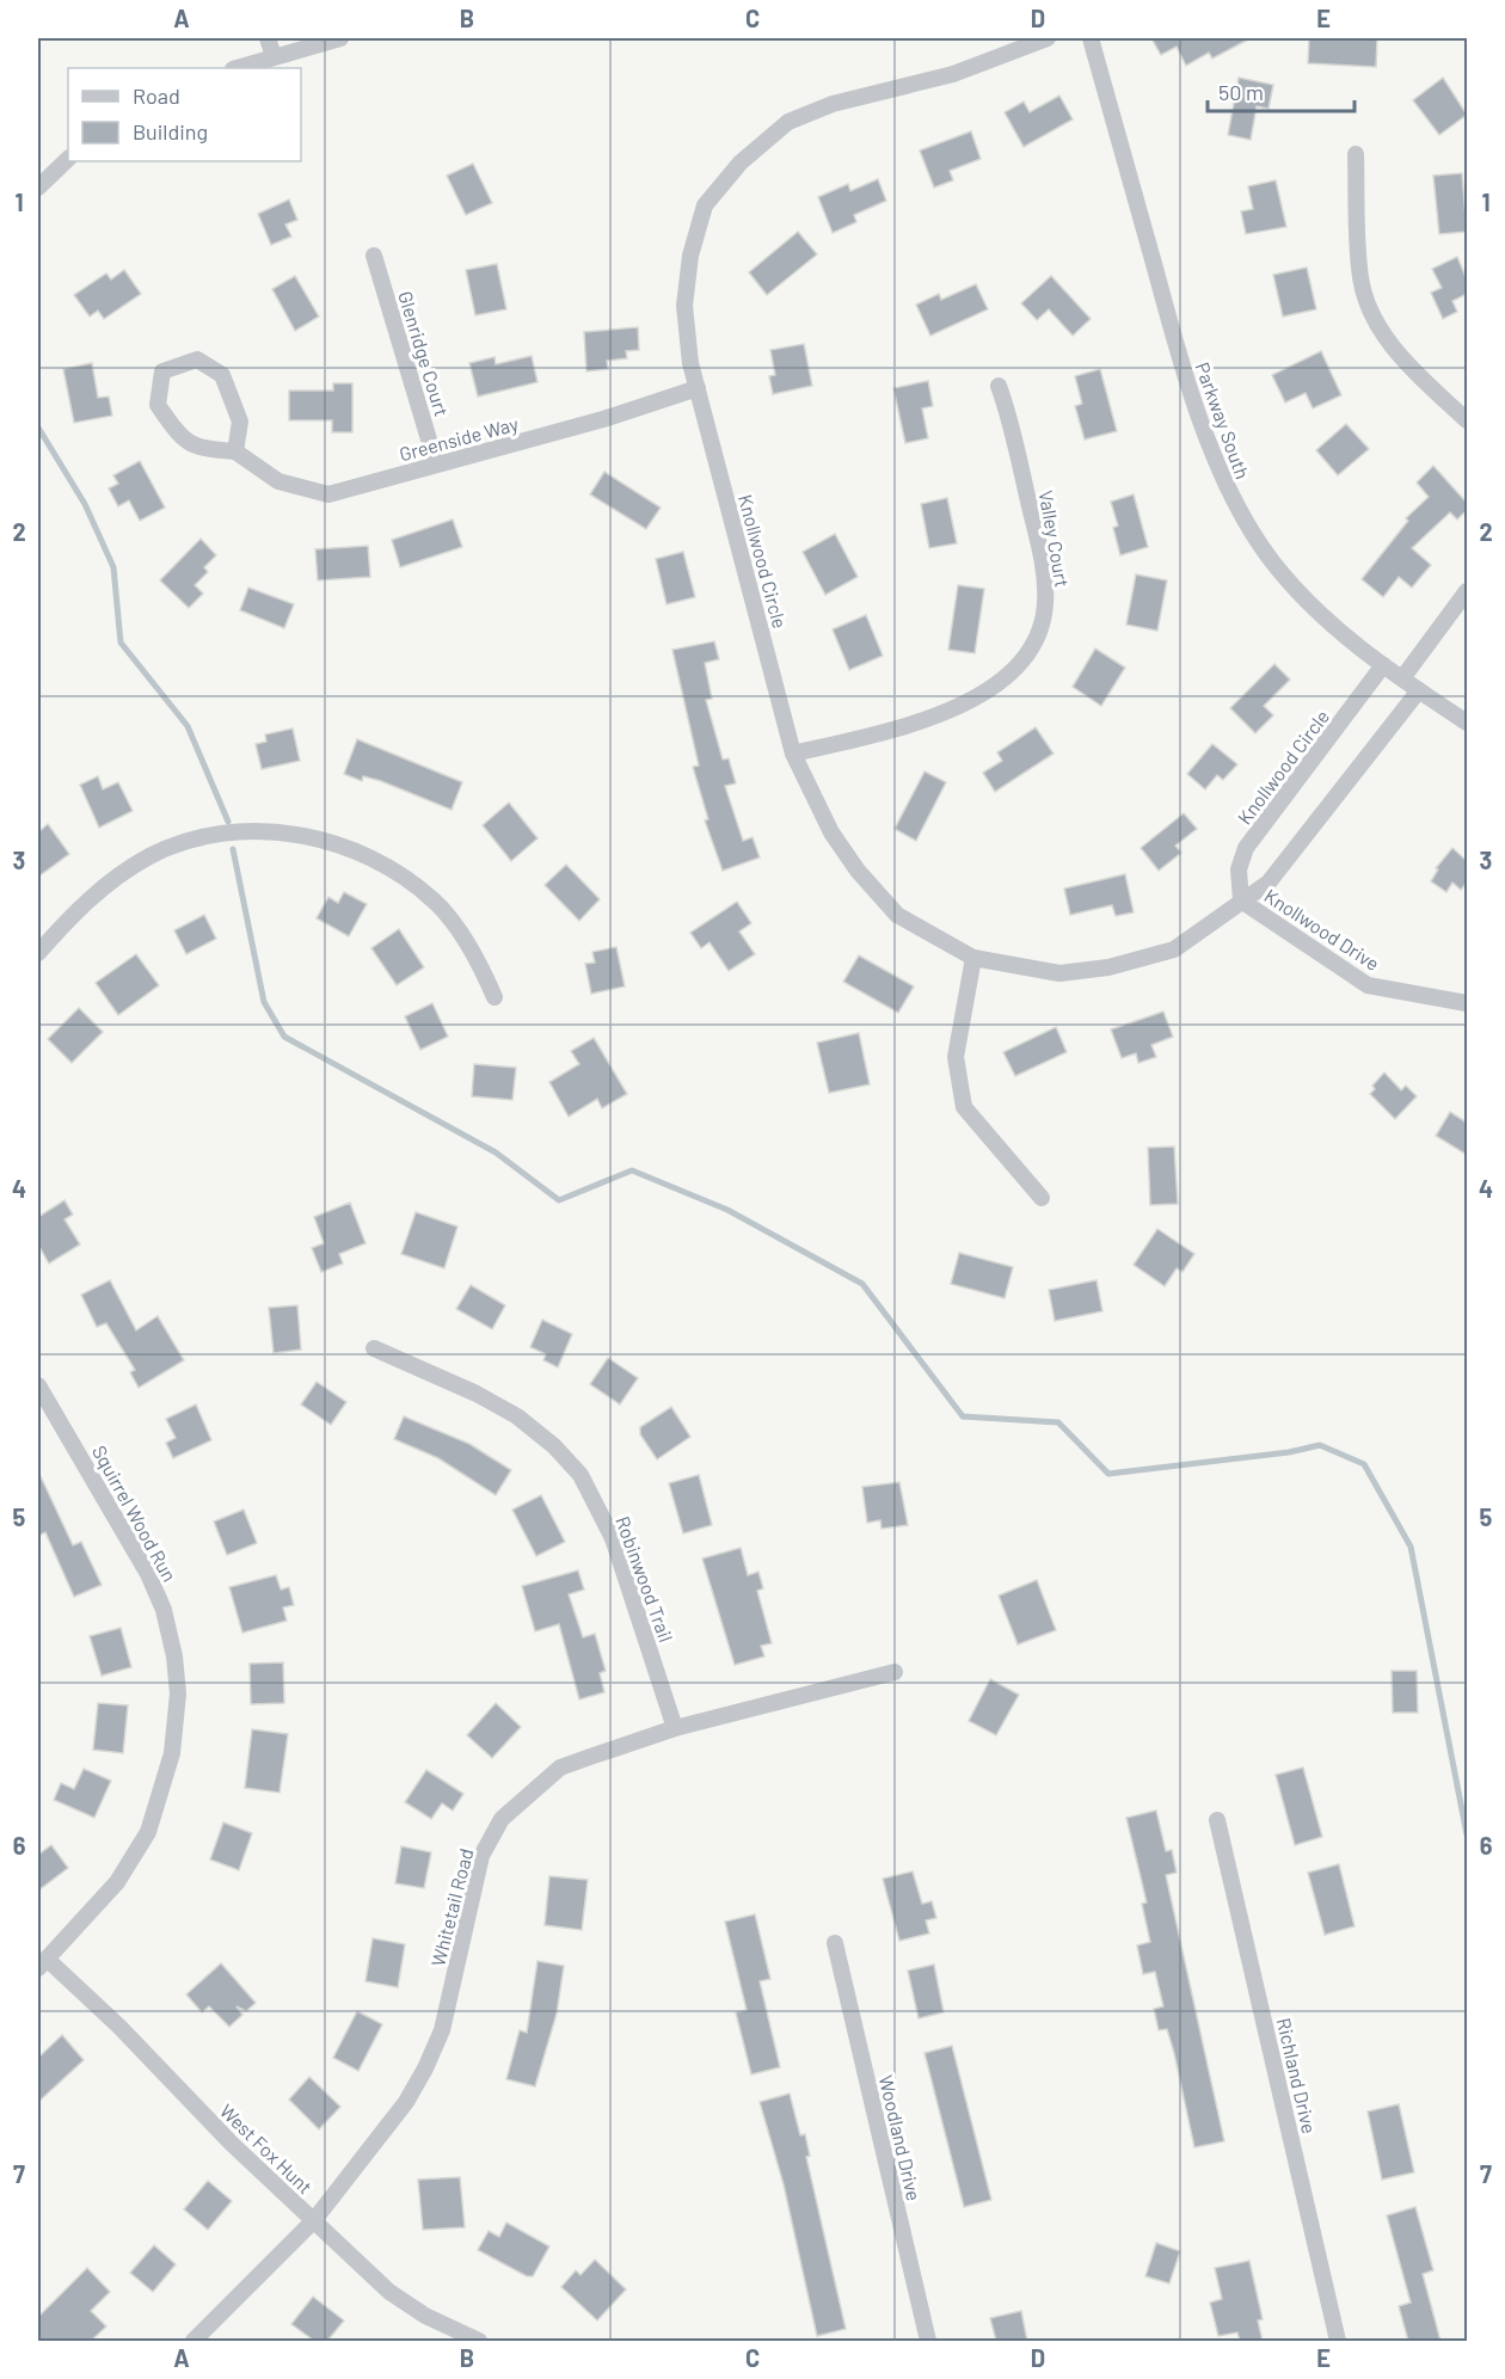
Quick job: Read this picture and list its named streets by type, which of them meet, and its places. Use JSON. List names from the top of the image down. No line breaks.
{"streets":{"street":["Glenridge Court","Parkway South","Greenside Way","Valley Court","Knollwood Circle","Knollwood Drive","Squirrel Wood Run","Robinwood Trail","Whitetail Road","Richland Drive","Woodland Drive","West Fox Hunt"]},"crossings":[["Glenridge Court","Greenside Way"],["Parkway South","Knollwood Circle"],["Greenside Way","Knollwood Circle"],["Valley Court","Knollwood Circle"],["Knollwood Circle","Knollwood Drive"],["Squirrel Wood Run","West Fox Hunt"],["Robinwood Trail","Whitetail Road"],["Whitetail Road","West Fox Hunt"]],"legend":["Road","Building"],"scale_bar":"50 m","grid":{"columns":["A","B","C","D","E"],"rows":["1","2","3","4","5","6","7"]}}
